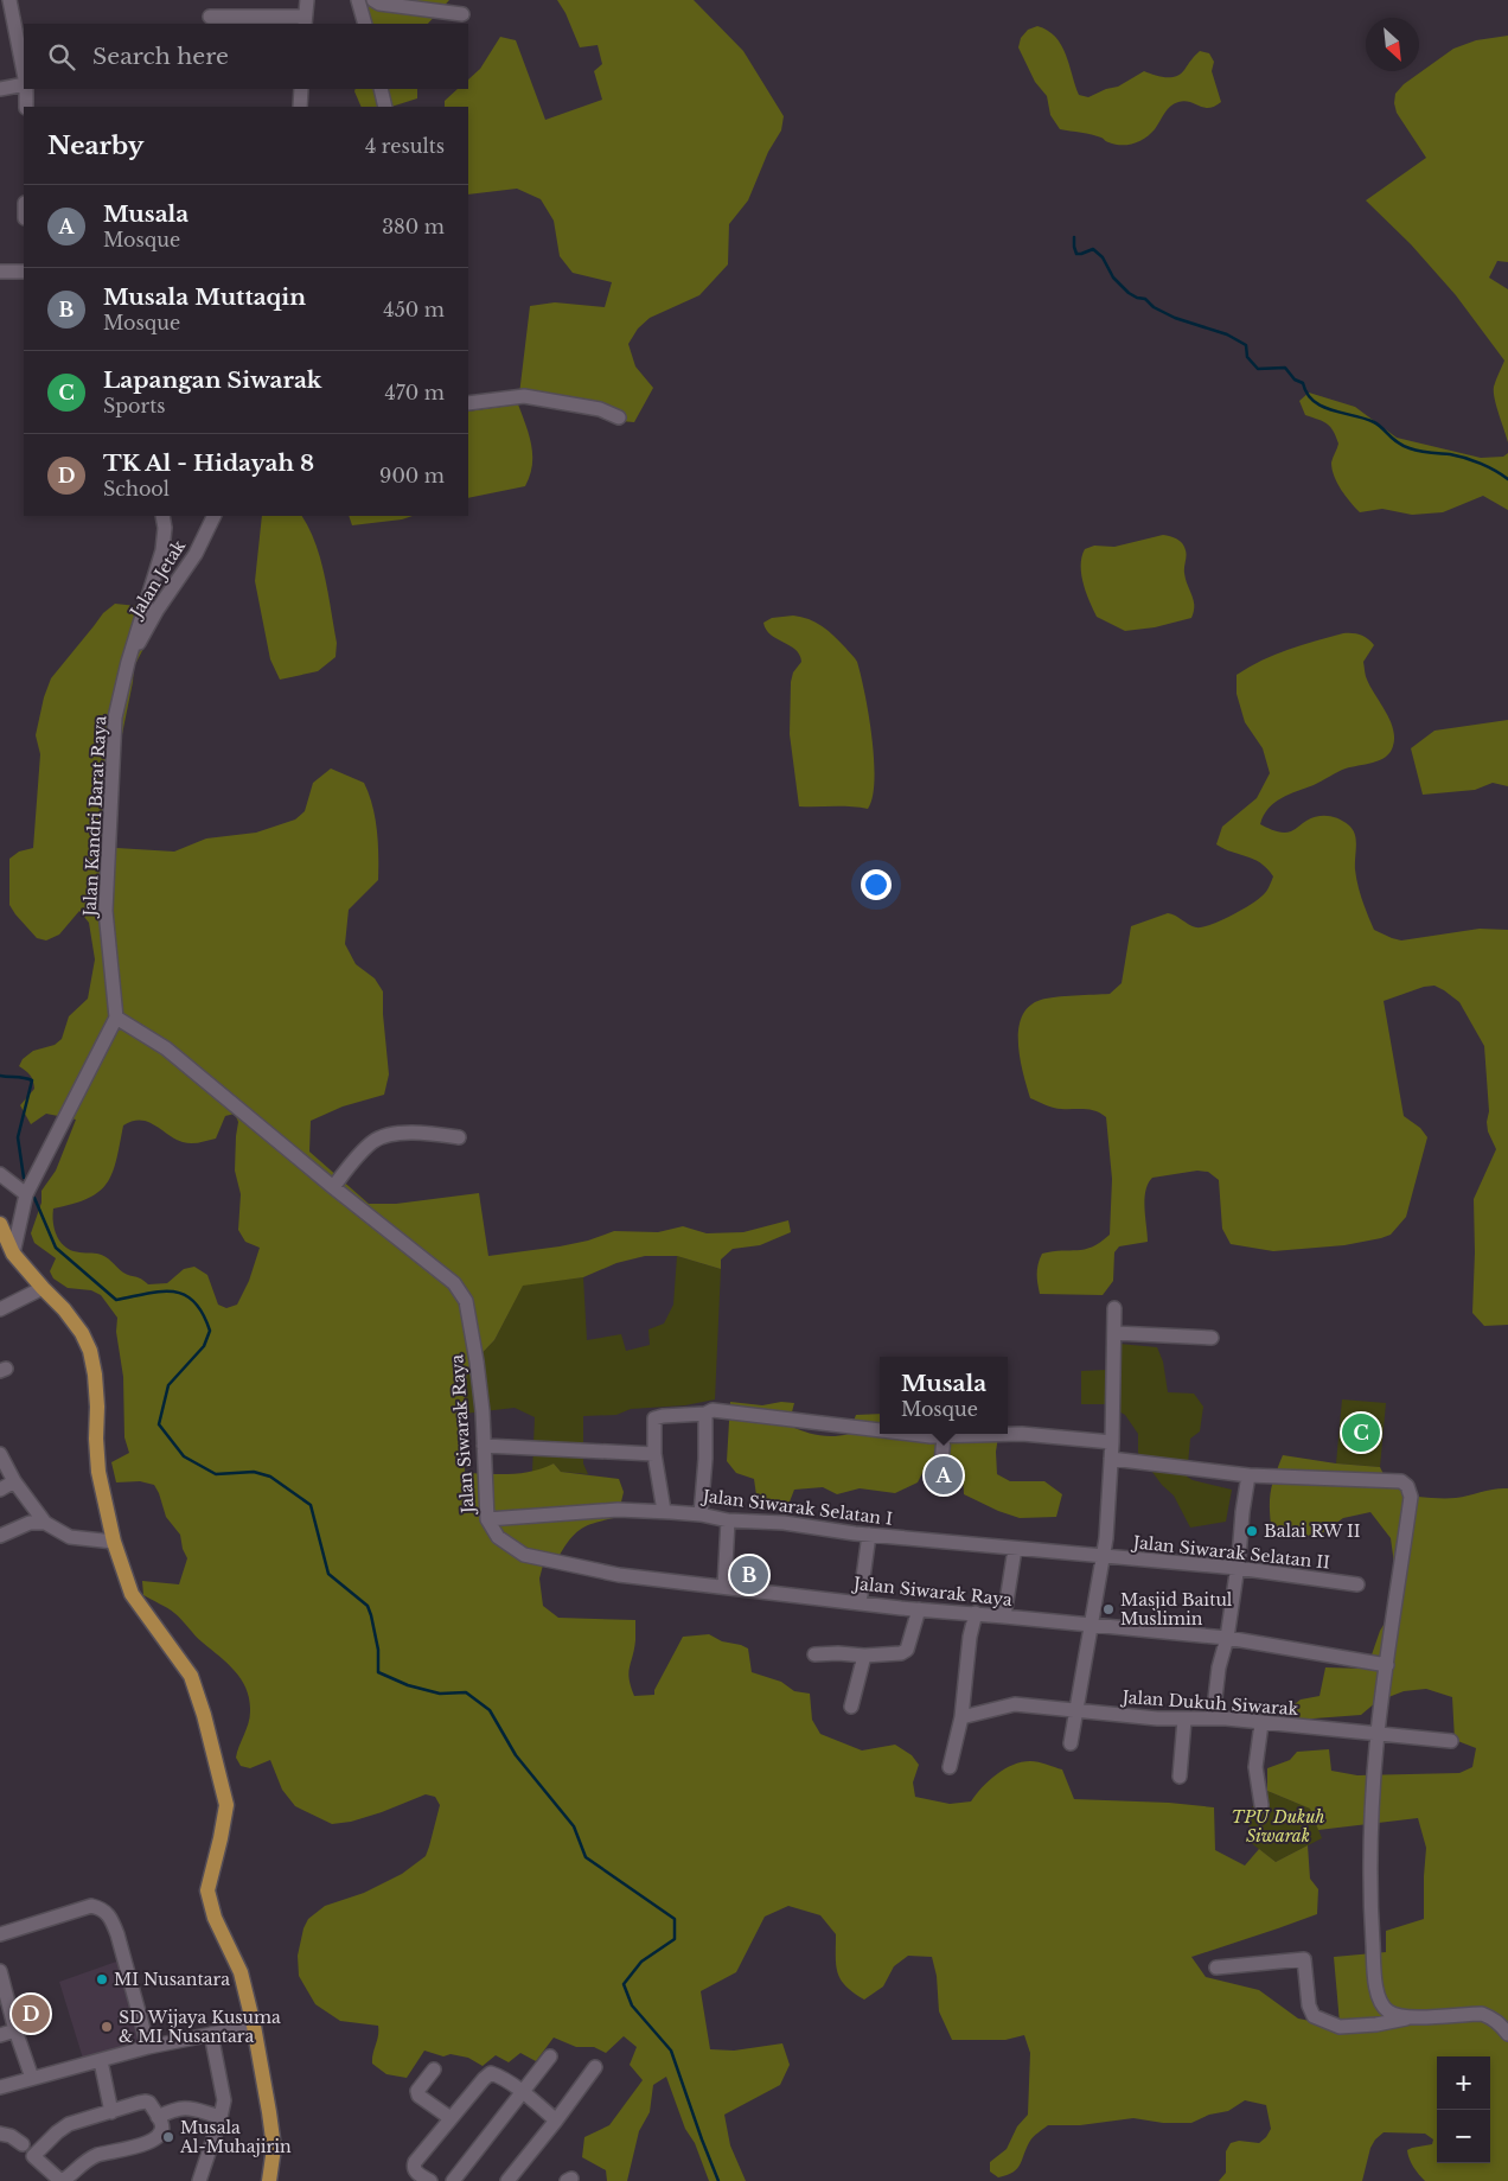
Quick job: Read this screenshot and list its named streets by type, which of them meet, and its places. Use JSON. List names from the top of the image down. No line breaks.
{"streets":{"street":["Jalan Jetak","Jalan Kandri Barat Raya","Jalan Siwarak Raya","Jalan Siwarak Selatan I","Jalan Siwarak Selatan II","Jalan Dukuh Siwarak"]},"crossings":[["Jalan Jetak","Jalan Kandri Barat Raya"],["Jalan Kandri Barat Raya","Jalan Siwarak Raya"],["Jalan Siwarak Raya","Jalan Siwarak Selatan I"],["Jalan Siwarak Selatan I","Jalan Siwarak Selatan II"]],"parks":["TPU Dukuh Siwarak"],"places":["Balai RW II","Masjid Baitul Muslimin","MI Nusantara","SD Wijaya Kusuma & MI Nusantara","Musala Al-Muhajirin"],"north":"bottom right","page":{"search":"Search here","heading":["Nearby","4 results"],"list":[{"mark":"A","name":"Musala","note":"Mosque","value":"380 m"},{"mark":"B","name":"Musala Muttaqin","note":"Mosque","value":"450 m"},{"mark":"C","name":"Lapangan Siwarak","note":"Sports","value":"470 m"},{"mark":"D","name":"TK Al - Hidayah 8","note":"School","value":"900 m"}],"popup":["Musala","Mosque"],"pins":["C","A","B","D"],"map_buttons":["+","−"]}}
